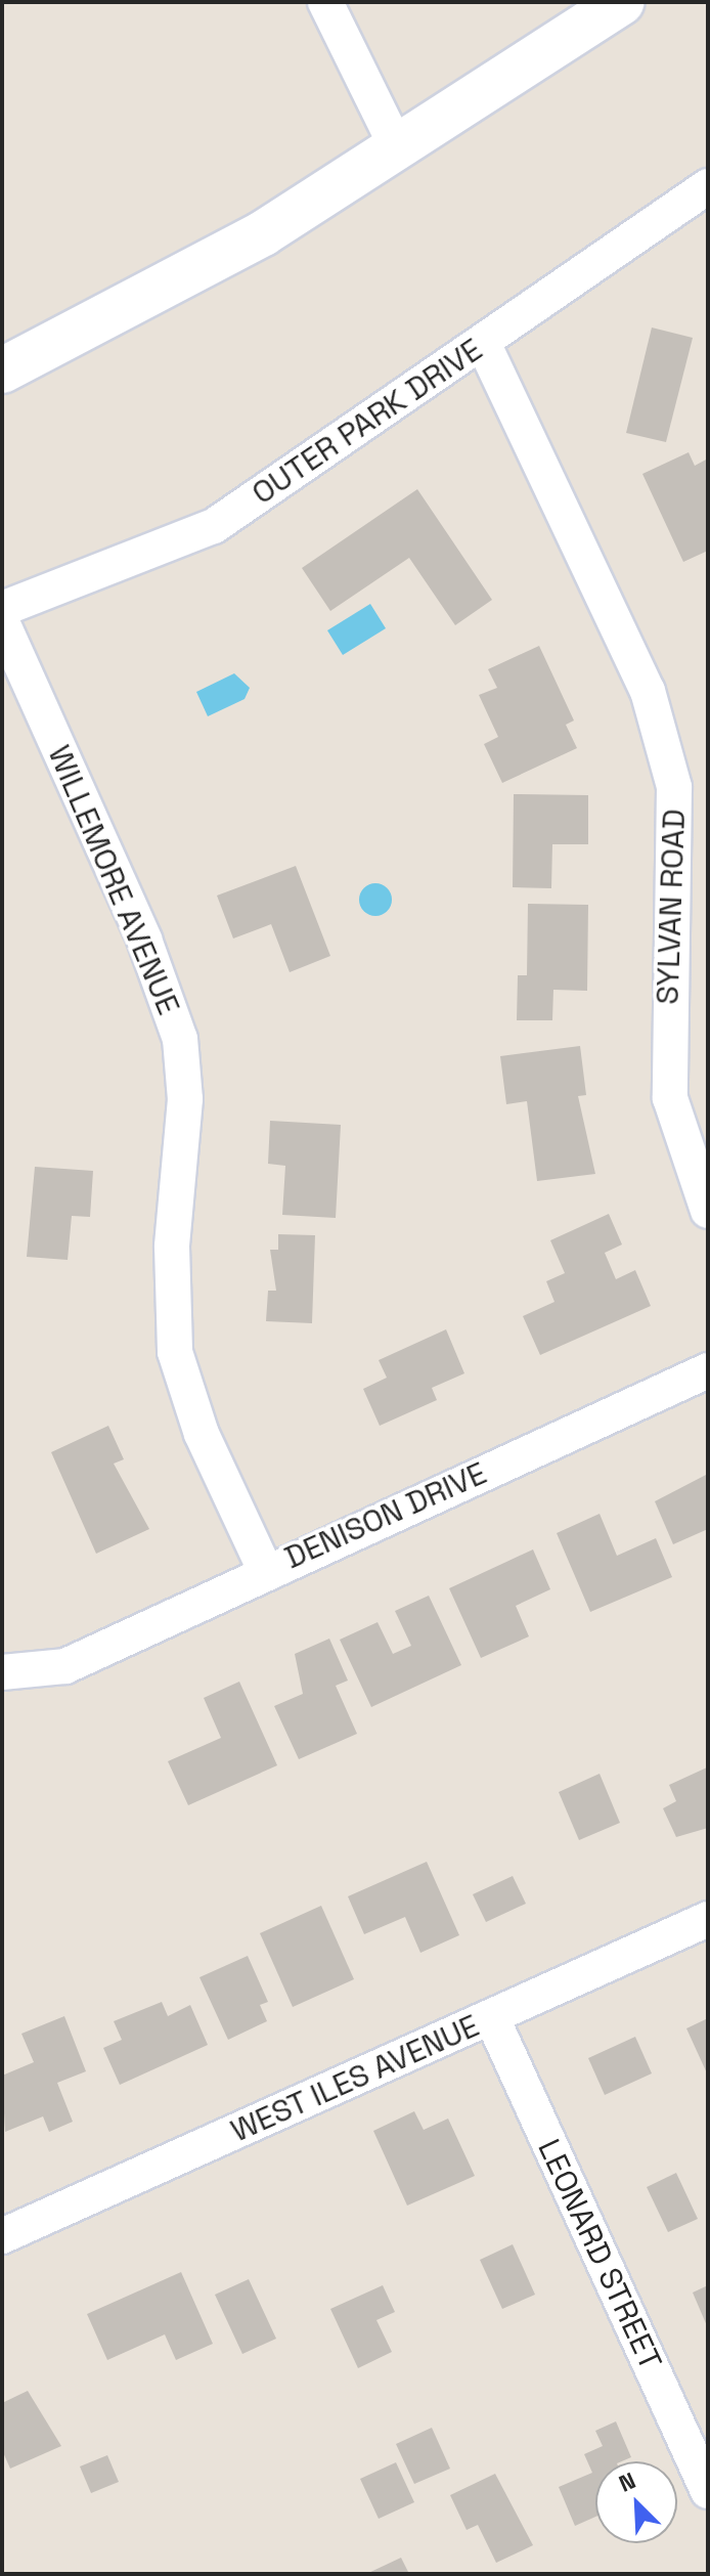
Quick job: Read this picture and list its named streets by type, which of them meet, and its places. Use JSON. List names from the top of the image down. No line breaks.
{"streets":{"street":["OUTER PARK DRIVE","WILLEMORE AVENUE","SYLVAN ROAD","DENISON DRIVE","WEST ILES AVENUE","LEONARD STREET"]},"crossings":[["OUTER PARK DRIVE","SYLVAN ROAD"],["WILLEMORE AVENUE","DENISON DRIVE"],["WEST ILES AVENUE","LEONARD STREET"]],"north":"top left"}
